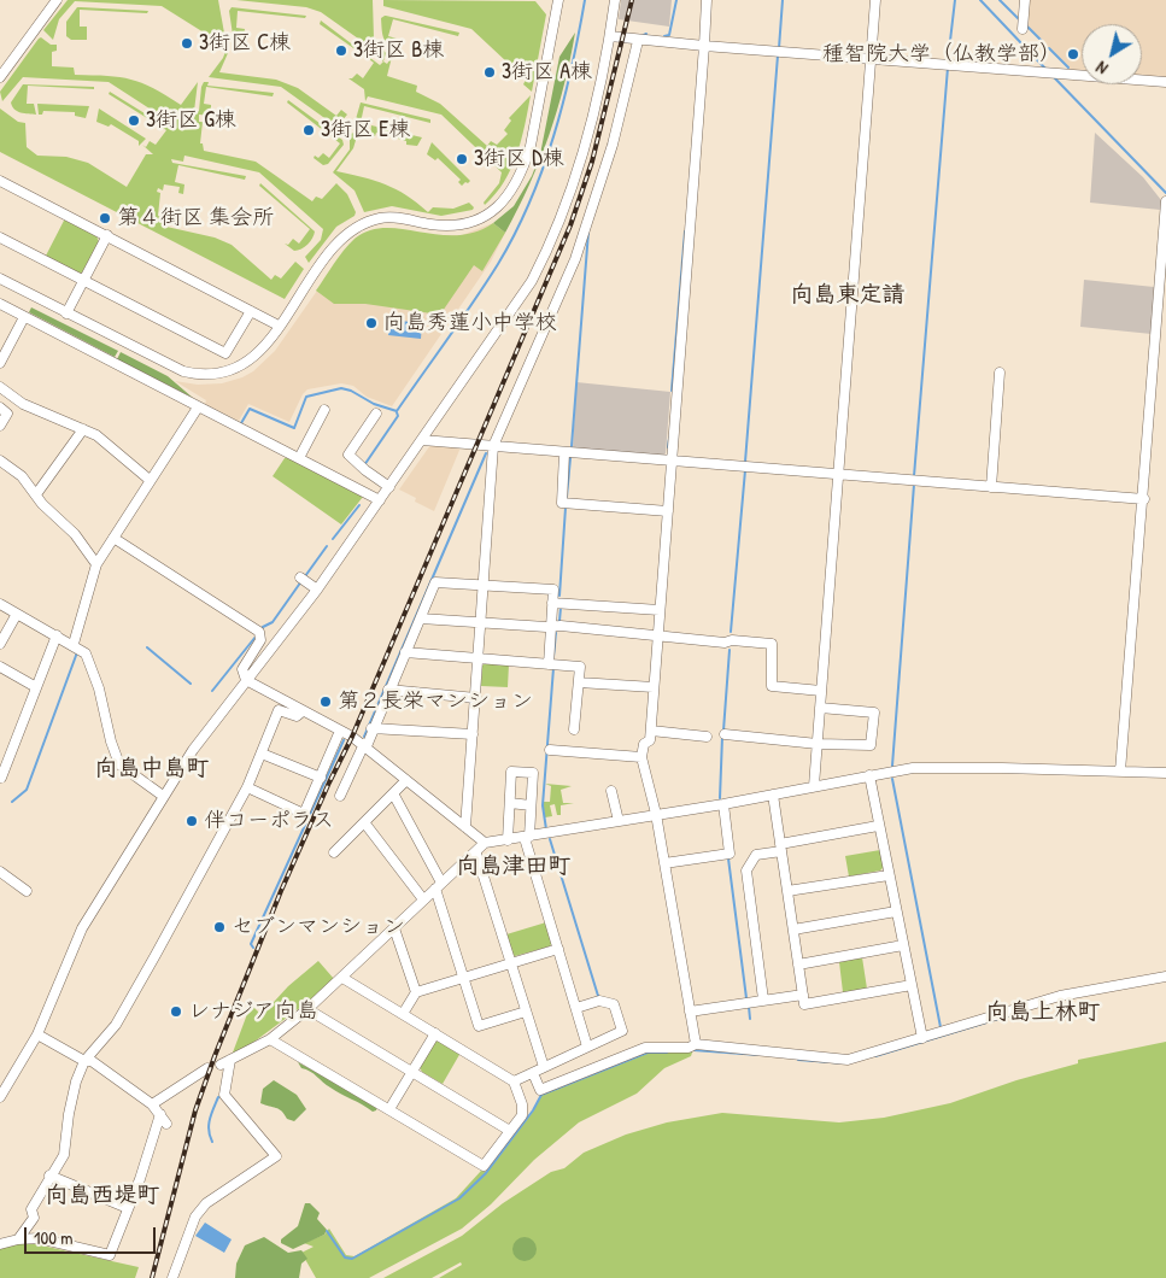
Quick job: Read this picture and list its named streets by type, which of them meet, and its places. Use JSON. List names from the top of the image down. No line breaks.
{"districts":["向島東定請","向島中島町","向島津田町","向島上林町","向島西堤町"],"places":["3街区 C棟","3街区 B棟","種智院大学（仏教学部）","3街区 A棟","3街区 G棟","3街区 E棟","3街区 D棟","第４街区 集会所","向島秀蓮小中学校","第２長栄マンション","伴コーポラス","セブンマンション","レナジア向島"],"scale_bar":"100 m","north":"bottom left"}
